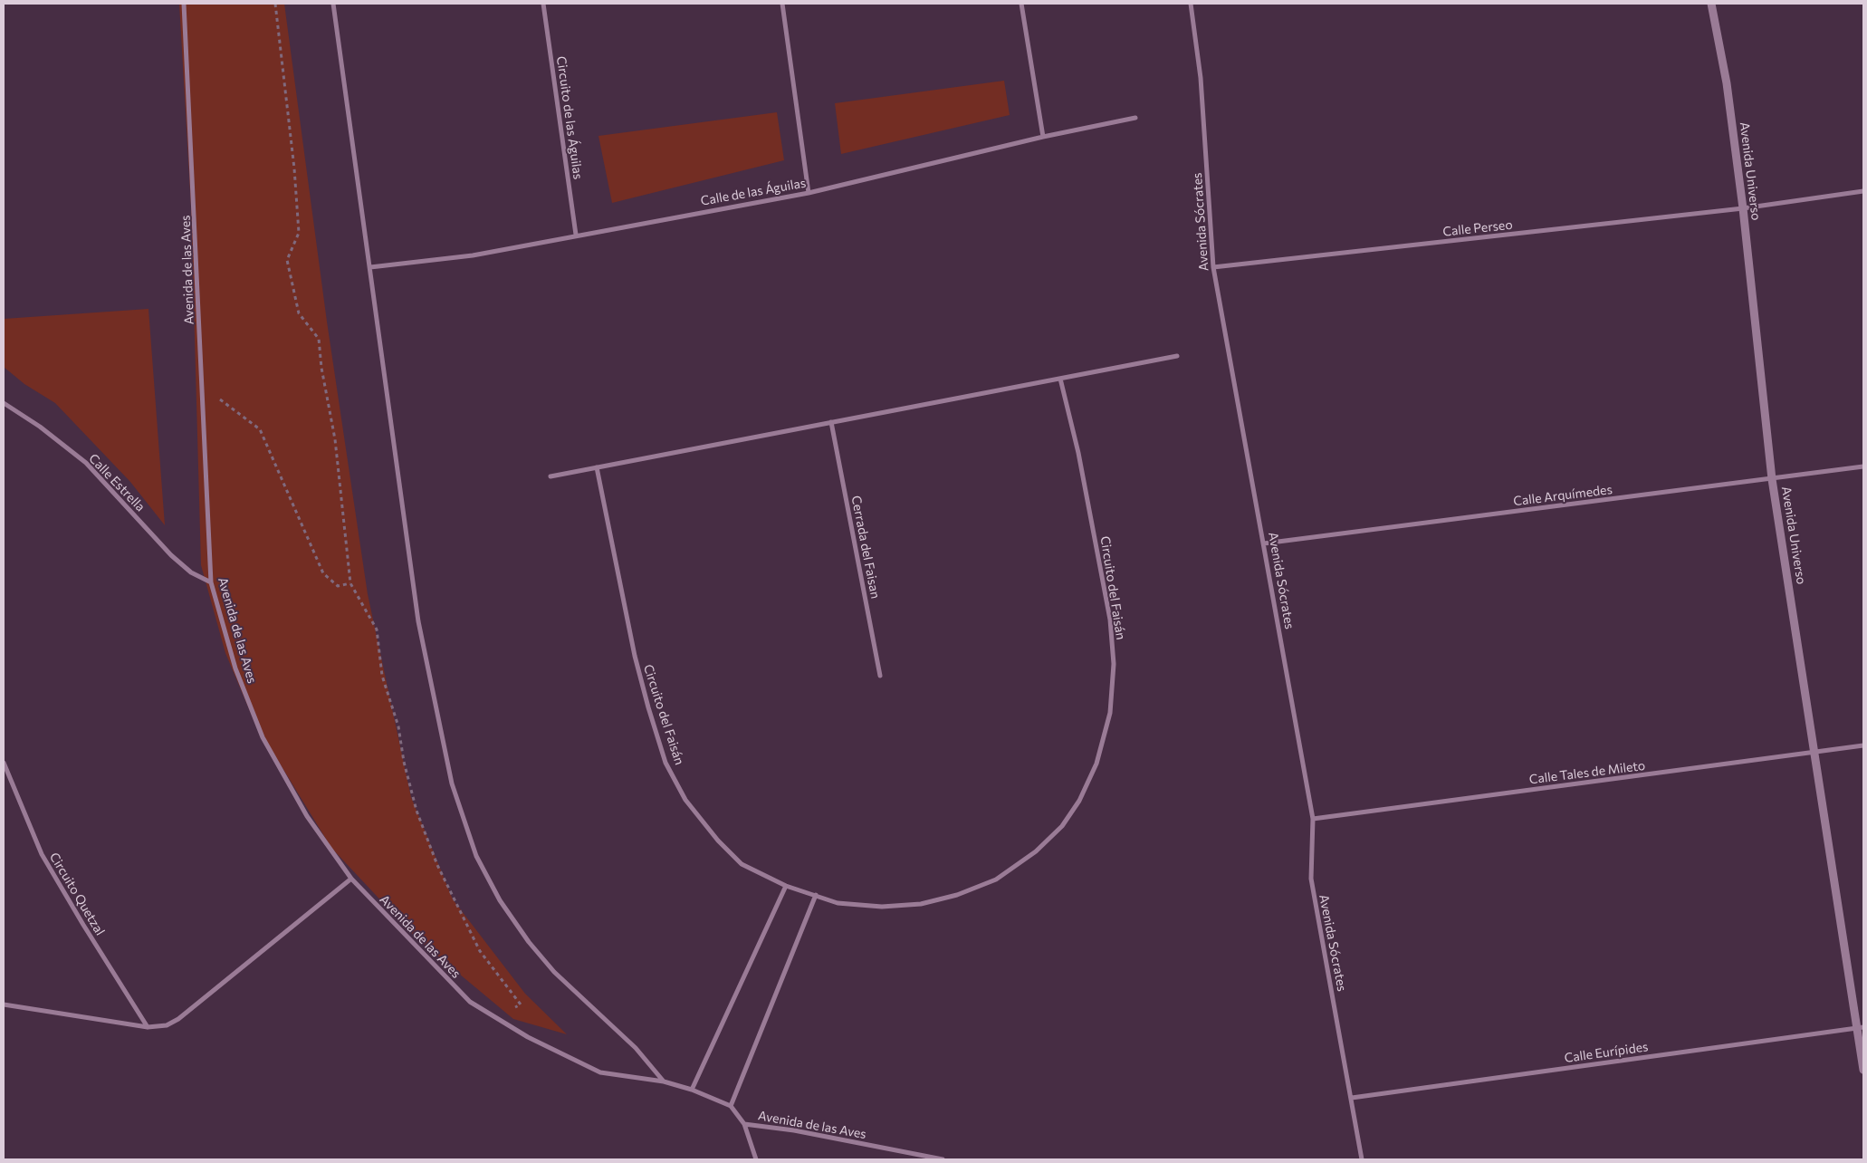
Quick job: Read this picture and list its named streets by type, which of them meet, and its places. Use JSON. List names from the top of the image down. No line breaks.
{"streets":{"street":["Circuito de las Águilas","Avenida Universo","Calle de las Águilas","Avenida Sócrates","Calle Perseo","Avenida de las Aves","Calle Estrella","Calle Arquímedes","Cerrada del Faisan","Circuito del Faisán","Calle Tales de Mileto","Circuito Quetzal","Calle Eurípides"]},"crossings":[["Circuito de las Águilas","Calle de las Águilas"],["Avenida Universo","Calle Perseo"],["Avenida Universo","Calle Arquímedes"],["Avenida Universo","Calle Tales de Mileto"],["Avenida Universo","Calle Eurípides"],["Avenida Sócrates","Calle Perseo"],["Avenida Sócrates","Calle Arquímedes"],["Avenida Sócrates","Calle Tales de Mileto"],["Avenida Sócrates","Calle Eurípides"],["Avenida de las Aves","Calle Estrella"]]}
